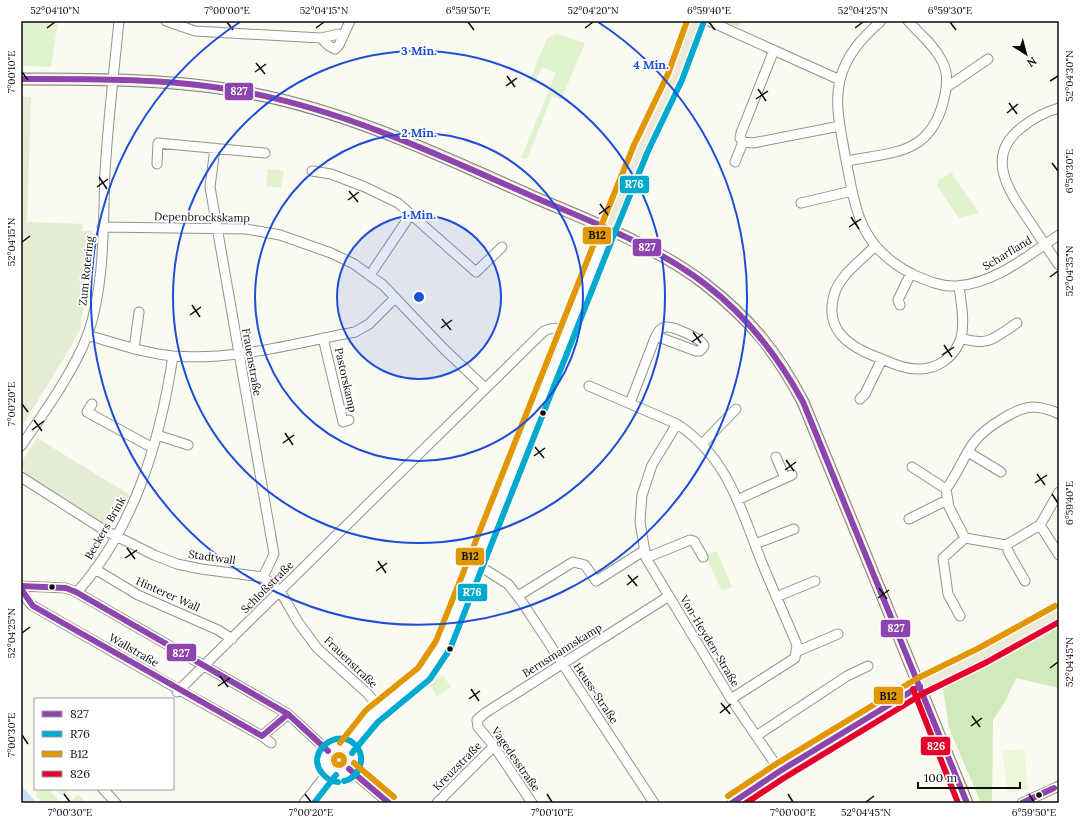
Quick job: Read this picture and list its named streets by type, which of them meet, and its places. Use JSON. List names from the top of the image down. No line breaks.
{"streets":{"street":["Depenbrockskamp","Scharfland","Zum Rotering","Frauenstraße","Pastorskamp","Beckers Brink","Stadtwall","Schloßstraße","Hinterer Wall","Von-Heyden-Straße","Wallstraße","Bernsmannskamp","Heuss-Straße","Vagedesstraße","Kreuzstraße"]},"crossings":[["Depenbrockskamp","Zum Rotering"],["Depenbrockskamp","Frauenstraße"],["Depenbrockskamp","Pastorskamp"],["Depenbrockskamp","Schloßstraße"],["Zum Rotering","Pastorskamp"],["Frauenstraße","Pastorskamp"],["Frauenstraße","Stadtwall"],["Frauenstraße","Schloßstraße"],["Pastorskamp","Beckers Brink"],["Beckers Brink","Stadtwall"],["Beckers Brink","Hinterer Wall"],["Beckers Brink","Wallstraße"],["Schloßstraße","Hinterer Wall"],["Schloßstraße","Wallstraße"],["Von-Heyden-Straße","Bernsmannskamp"],["Bernsmannskamp","Heuss-Straße"],["Bernsmannskamp","Vagedesstraße"],["Vagedesstraße","Kreuzstraße"]],"lines":["transit line B12","transit line R76","transit line 827","transit line 826"],"legend":["827","R76","B12","826"],"scale_bar":"100 m","north":"bottom right","coordinates":["52°04'10\"N","7°00'00\"E","52°04'15\"N","6°59'50\"E","52°04'20\"N","6°59'40\"E","52°04'25\"N","6°59'30\"E","7°00'10\"E","52°04'30\"N","52°04'35\"N","7°00'20\"E","52°04'45\"N","7°00'30\"E"],"rings":["3 Min.","4 Min.","2 Min.","1 Min."]}
